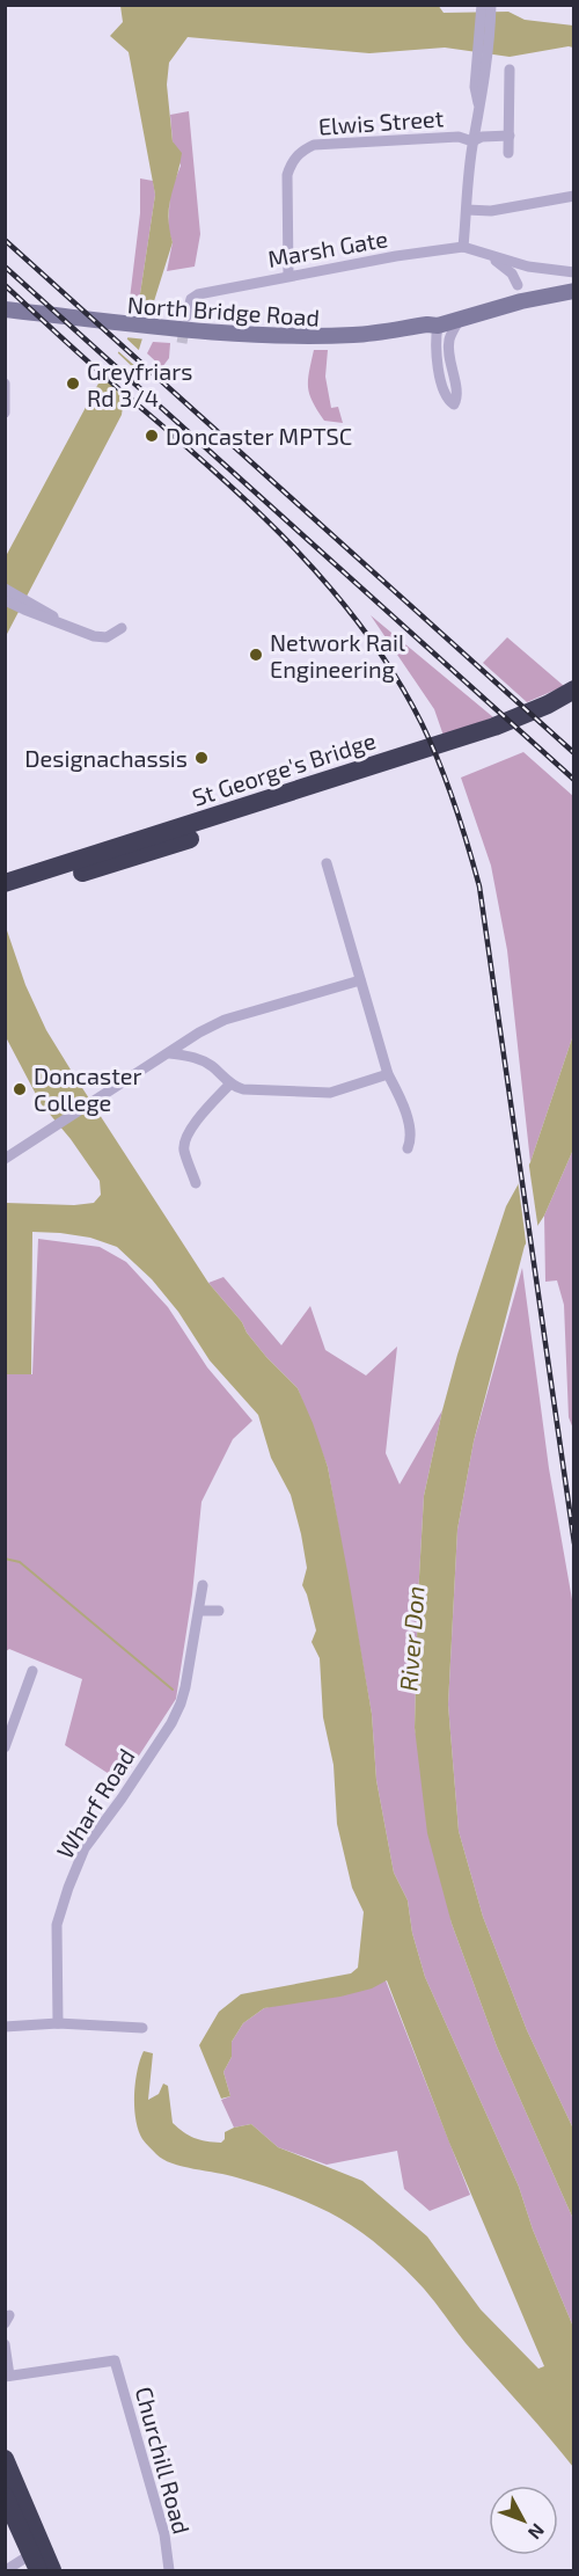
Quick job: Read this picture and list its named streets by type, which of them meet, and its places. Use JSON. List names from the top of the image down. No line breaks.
{"streets":{"highway":["St George's Bridge"],"street":["Elwis Street","Marsh Gate","North Bridge Road","Wharf Road","Churchill Road"]},"crossings":[["Elwis Street","Marsh Gate"],["Marsh Gate","North Bridge Road"]],"water":["River Don"],"places":["Greyfriars Rd 3/4","Doncaster MPTSC","Network Rail Engineering","Designachassis","Doncaster College"],"north":"bottom right"}
